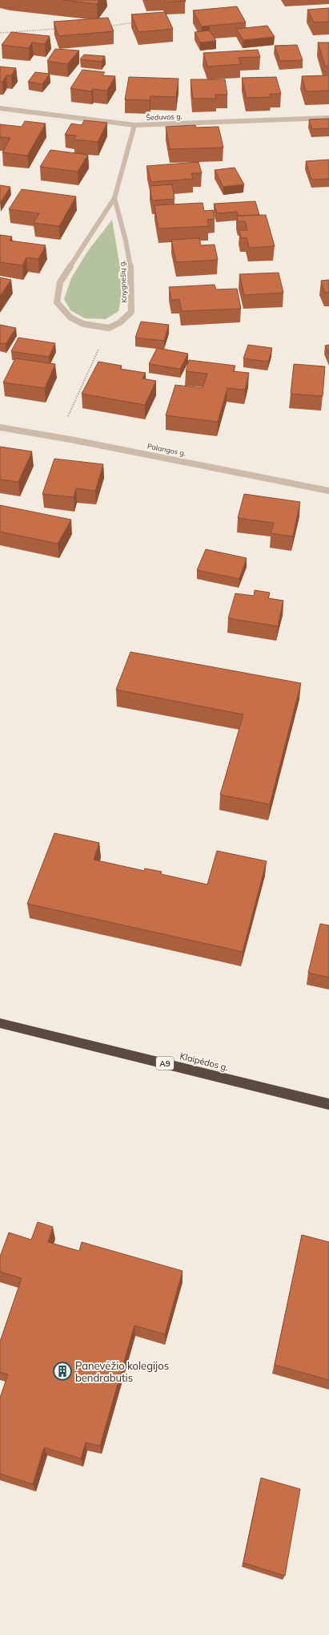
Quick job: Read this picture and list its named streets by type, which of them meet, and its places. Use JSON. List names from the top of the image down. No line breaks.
{"streets":{"highway":["Klaipėdos g.","A9"],"street":["Šeduvos g.","Knygnešių g.","Palangos g."]},"places":{"building":["Panevėžio kolegijos bendrabutis"]}}
